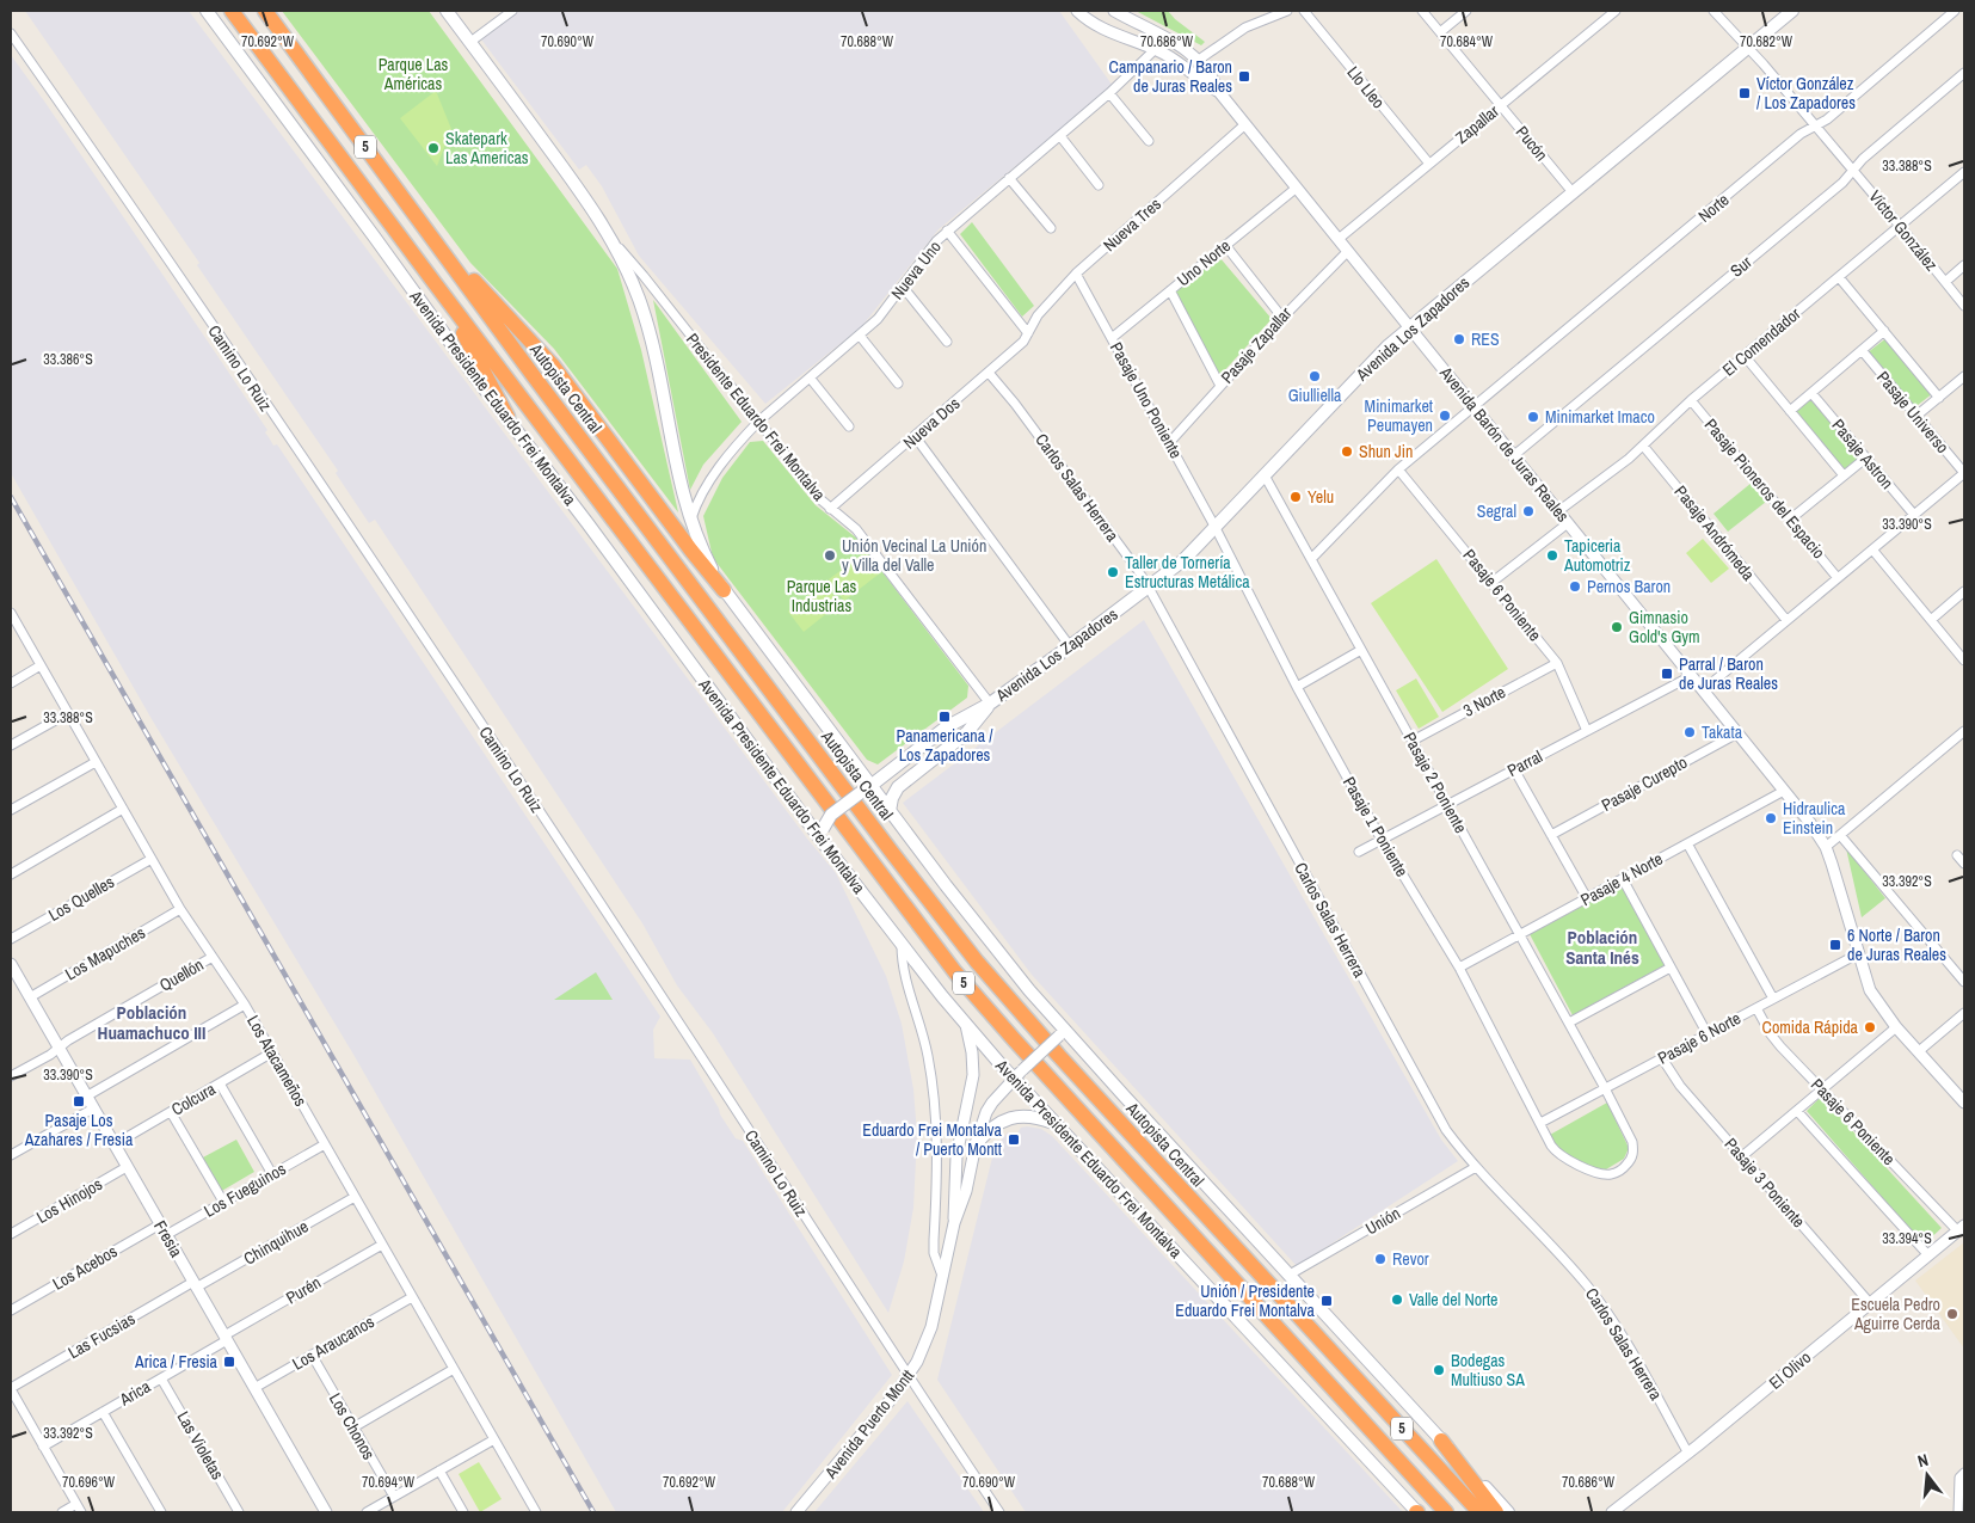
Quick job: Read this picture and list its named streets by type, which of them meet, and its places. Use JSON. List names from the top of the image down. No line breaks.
{"streets":{"highway":["5","Autopista Central"],"main road":["Avenida Los Zapadores","Avenida Presidente Eduardo Frei Montalva"],"street":["Llo Lleo","Zapallar","Pucón","Norte","Nueva Tres","Víctor González","Uno Norte","Sur","Nueva Uno","El Comendador","Pasaje Zapallar","Camino Lo Ruiz","Pasaje Uno Poniente","Pasaje Universo","Presidente Eduardo Frei Montalva","Nueva Dos","Avenida Barón de Juras Reales","Pasaje Astron","Carlos Salas Herrera","Pasaje Pioneros del Espacio","Pasaje Andrómeda","Pasaje 6 Poniente","3 Norte","Parral","Pasaje 2 Poniente","Pasaje Curepto","Pasaje 1 Poniente","Pasaje 4 Norte","Los Quelles","Los Mapuches","Quellón","Pasaje 6 Norte","Los Atacameños","Colcura","Pasaje 3 Poniente","Los Fueguinos","Los Hinojos","Unión","Fresia","Chinquihue","Los Acebos","Purén","Las Fucsias","Los Araucanos","El Olivo","Arica","Avenida Puerto Montt","Los Chonos","Las Violetas"]},"crossings":[["Llo Lleo","Zapallar"],["Zapallar","Pucón"],["Zapallar","Avenida Barón de Juras Reales"],["Pucón","Avenida Los Zapadores"],["Norte","Víctor González"],["Norte","Avenida Barón de Juras Reales"],["Norte","Pasaje 6 Poniente"],["Norte","Pasaje 2 Poniente"],["Nueva Tres","Pasaje Uno Poniente"],["Nueva Tres","Nueva Dos"],["Nueva Tres","Avenida Barón de Juras Reales"],["Víctor González","Sur"],["Víctor González","Avenida Los Zapadores"],["Víctor González","El Comendador"],["Uno Norte","Pasaje Uno Poniente"],["Uno Norte","Avenida Barón de Juras Reales"],["Sur","Avenida Barón de Juras Reales"],["Nueva Uno","Presidente Eduardo Frei Montalva"],["Nueva Uno","Avenida Barón de Juras Reales"],["Avenida Los Zapadores","Avenida Presidente Eduardo Frei Montalva"],["Avenida Los Zapadores","Pasaje Uno Poniente"],["Avenida Los Zapadores","Presidente Eduardo Frei Montalva"],["Avenida Los Zapadores","Avenida Barón de Juras Reales"],["Avenida Los Zapadores","Carlos Salas Herrera"],["Avenida Los Zapadores","Pasaje 2 Poniente"],["Avenida Los Zapadores","Pasaje 1 Poniente"],["El Comendador","Pasaje Universo"],["El Comendador","Avenida Barón de Juras Reales"],["El Comendador","Pasaje Pioneros del Espacio"],["El Comendador","Pasaje Andrómeda"],["Pasaje Zapallar","Pasaje Uno Poniente"],["Pasaje Zapallar","Avenida Barón de Juras Reales"],["Camino Lo Ruiz","Avenida Puerto Montt"],["Avenida Presidente Eduardo Frei Montalva","Avenida Puerto Montt"],["Pasaje Uno Poniente","Pasaje 1 Poniente"],["Presidente Eduardo Frei Montalva","Nueva Dos"],["Nueva Dos","Carlos Salas Herrera"],["Avenida Barón de Juras Reales","Parral"],["Avenida Barón de Juras Reales","Pasaje Curepto"],["Avenida Barón de Juras Reales","Pasaje 4 Norte"],["Avenida Barón de Juras Reales","Pasaje 6 Norte"],["Carlos Salas Herrera","Unión"],["Carlos Salas Herrera","El Olivo"],["Pasaje 6 Poniente","3 Norte"],["Pasaje 6 Poniente","Parral"],["Pasaje 6 Poniente","Pasaje 6 Norte"],["Pasaje 6 Poniente","El Olivo"],["3 Norte","Pasaje 2 Poniente"],["Parral","Pasaje 2 Poniente"],["Parral","Pasaje 1 Poniente"],["Pasaje 2 Poniente","Pasaje 1 Poniente"],["Pasaje 2 Poniente","Pasaje 4 Norte"],["Pasaje 2 Poniente","Pasaje 6 Norte"],["Pasaje 1 Poniente","Pasaje 4 Norte"],["Pasaje 1 Poniente","Pasaje 6 Norte"],["Los Quelles","Los Atacameños"],["Los Mapuches","Los Atacameños"],["Los Mapuches","Fresia"],["Quellón","Los Atacameños"],["Quellón","Fresia"],["Pasaje 6 Norte","Pasaje 3 Poniente"],["Los Atacameños","Colcura"],["Los Atacameños","Los Fueguinos"],["Los Atacameños","Chinquihue"],["Los Atacameños","Purén"],["Los Atacameños","Los Araucanos"],["Colcura","Fresia"],["Pasaje 3 Poniente","El Olivo"],["Los Fueguinos","Fresia"],["Los Hinojos","Fresia"],["Fresia","Chinquihue"],["Fresia","Los Acebos"],["Fresia","Purén"],["Fresia","Las Fucsias"],["Fresia","Los Araucanos"],["Fresia","Arica"],["Chinquihue","Las Fucsias"],["Purén","Arica"],["Los Araucanos","Los Chonos"],["Arica","Las Violetas"]],"districts":["Población Santa Inés","Población Huamachuco III"],"parks":["Parque Las Américas","Parque Las Industrias"],"places":{"transit":["Campanario / Baron de Juras Reales","Víctor González / Los Zapadores","Parral / Baron de Juras Reales","Panamericana / Los Zapadores","6 Norte / Baron de Juras Reales","Pasaje Los Azahares / Fresia","Eduardo Frei Montalva / Puerto Montt","Unión / Presidente Eduardo Frei Montalva","Arica / Fresia"],"other":["Skatepark Las Americas","RES","Giulliella","Minimarket Peumayen","Minimarket Imaco","Shun Jin","Yelu","Segral","Unión Vecinal La Unión y Villa del Valle","Tapiceria Automotriz","Taller de Tornería Estructuras Metálica","Pernos Baron","Gimnasio Gold's Gym","Takata","Hidraulica Einstein","Comida Rápida","Revor","Valle del Norte","Escuela Pedro Aguirre Cerda","Bodegas Multiuso SA"]},"north":"top","coordinates":["70.692°W","70.690°W","70.688°W","70.686°W","70.684°W","70.682°W","33.388°S","33.386°S","33.390°S","33.392°S","33.394°S","70.696°W","70.694°W"]}
